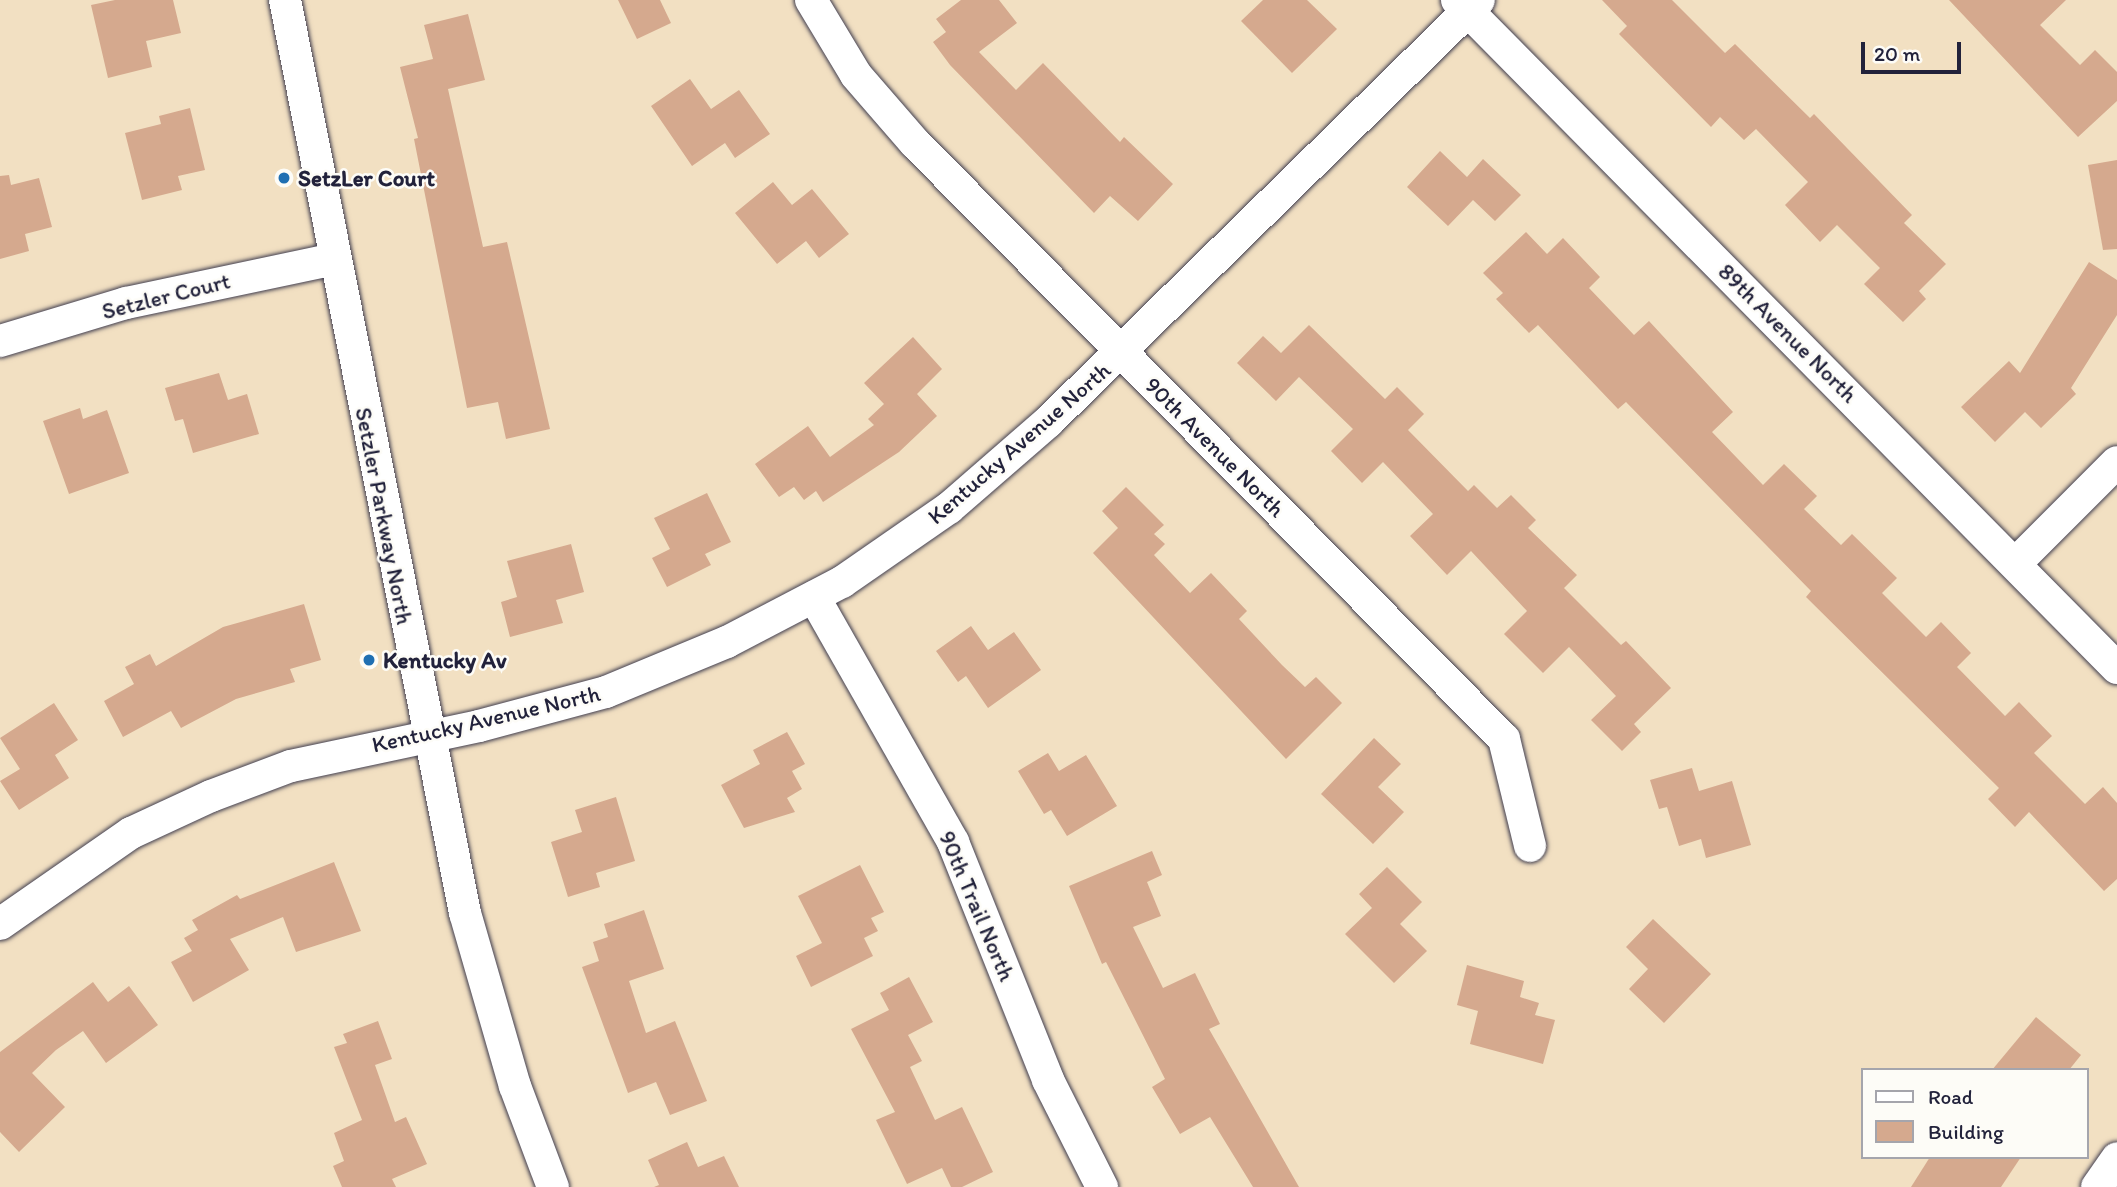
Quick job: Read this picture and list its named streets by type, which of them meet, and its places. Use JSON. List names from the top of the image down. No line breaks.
{"streets":{"street":["Setzler Court","89th Avenue North","Kentucky Avenue North","90th Avenue North","Setzler Parkway North","90th Trail North"]},"crossings":[["Setzler Court","Setzler Parkway North"],["89th Avenue North","Kentucky Avenue North"],["Kentucky Avenue North","90th Avenue North"],["Kentucky Avenue North","Setzler Parkway North"],["Kentucky Avenue North","90th Trail North"]],"places":["SetzLer Court","Kentucky Av"],"legend":["Road","Building"],"scale_bar":"20 m"}
